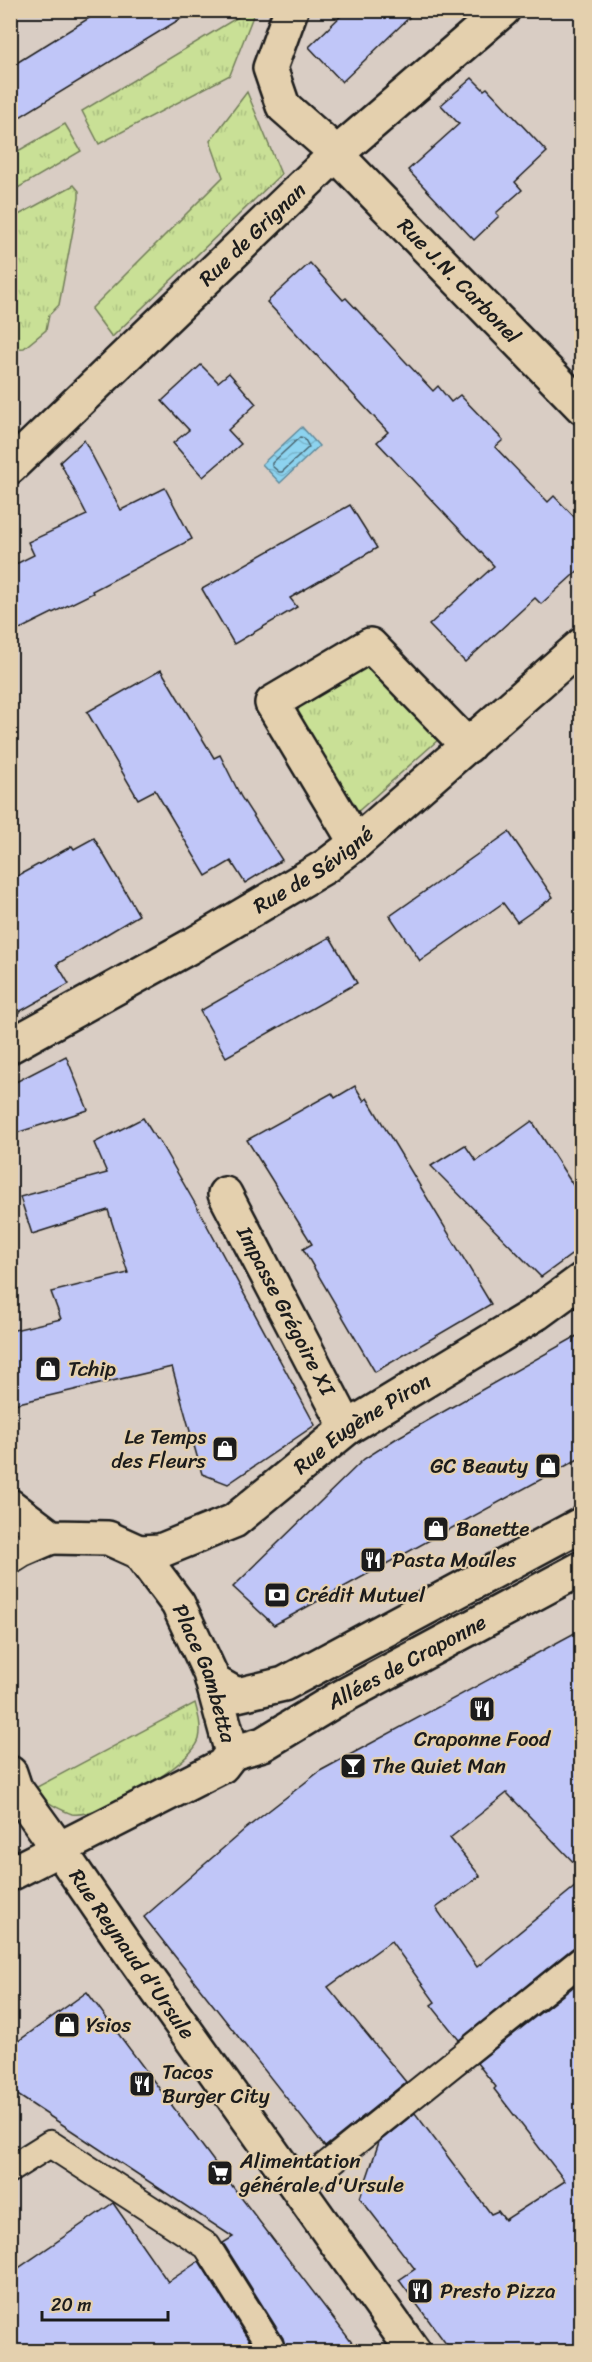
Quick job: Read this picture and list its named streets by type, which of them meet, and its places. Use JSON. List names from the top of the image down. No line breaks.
{"streets":{"street":["Rue de Grignan","Rue J.N. Carbonel","Rue de Sévigné","Impasse Grégoire XI","Rue Eugène Piron","Allées de Craponne","Place Gambetta","Rue Reynaud d'Ursule"]},"crossings":[["Rue de Grignan","Rue J.N. Carbonel"],["Impasse Grégoire XI","Rue Eugène Piron"],["Rue Eugène Piron","Place Gambetta"],["Allées de Craponne","Place Gambetta"],["Place Gambetta","Rue Reynaud d'Ursule"]],"places":{"shop":["Tchip","Le Temps des Fleurs","GC Beauty","Banette","Ysios"],"restaurant":["Pasta Moules","Craponne Food","Tacos Burger City","Presto Pizza"],"bank":["Crédit Mutuel"],"bar":["The Quiet Man"],"supermarket":["Alimentation générale d'Ursule"]},"scale_bar":"20 m"}
